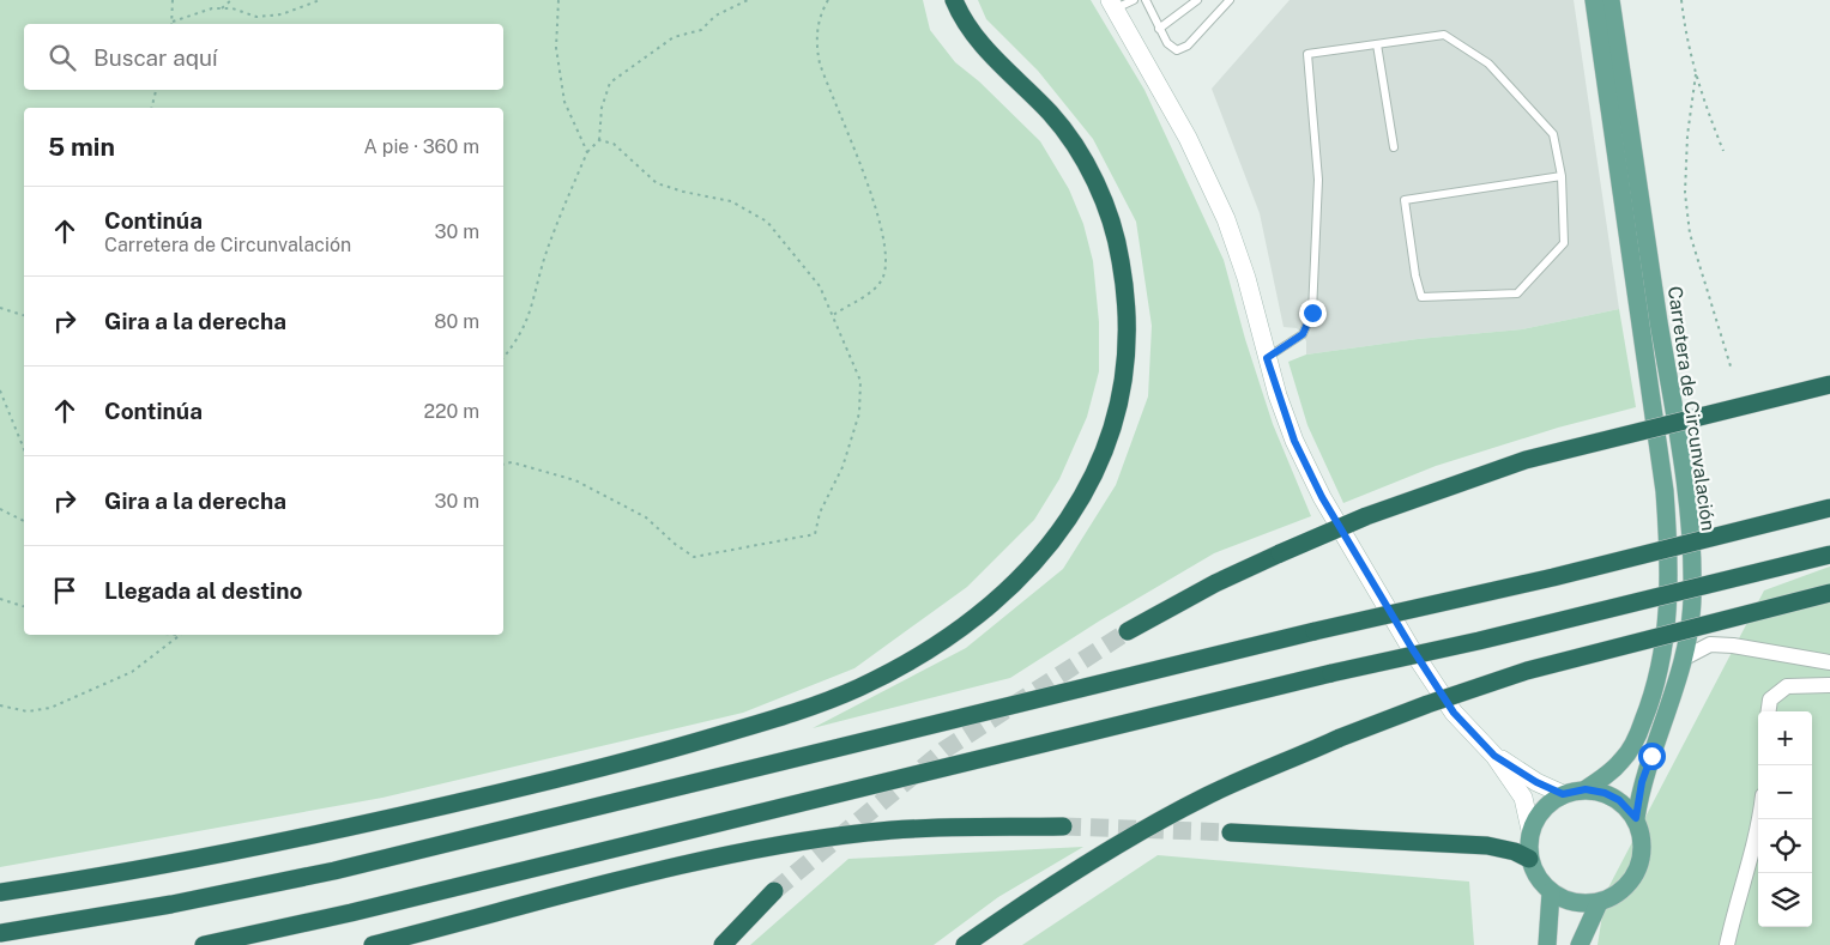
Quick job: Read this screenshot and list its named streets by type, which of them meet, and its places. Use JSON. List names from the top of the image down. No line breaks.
{"streets":{"main road":["Carretera de Circunvalación"]},"page":{"search":"Buscar aquí","heading":["5 min","A pie · 360 m"],"list":[["Continúa","Carretera de Circunvalación","30 m"],["Gira a la derecha","80 m"],["Continúa","220 m"],["Gira a la derecha","30 m"],"Llegada al destino"],"map_buttons":["+","−"]}}
